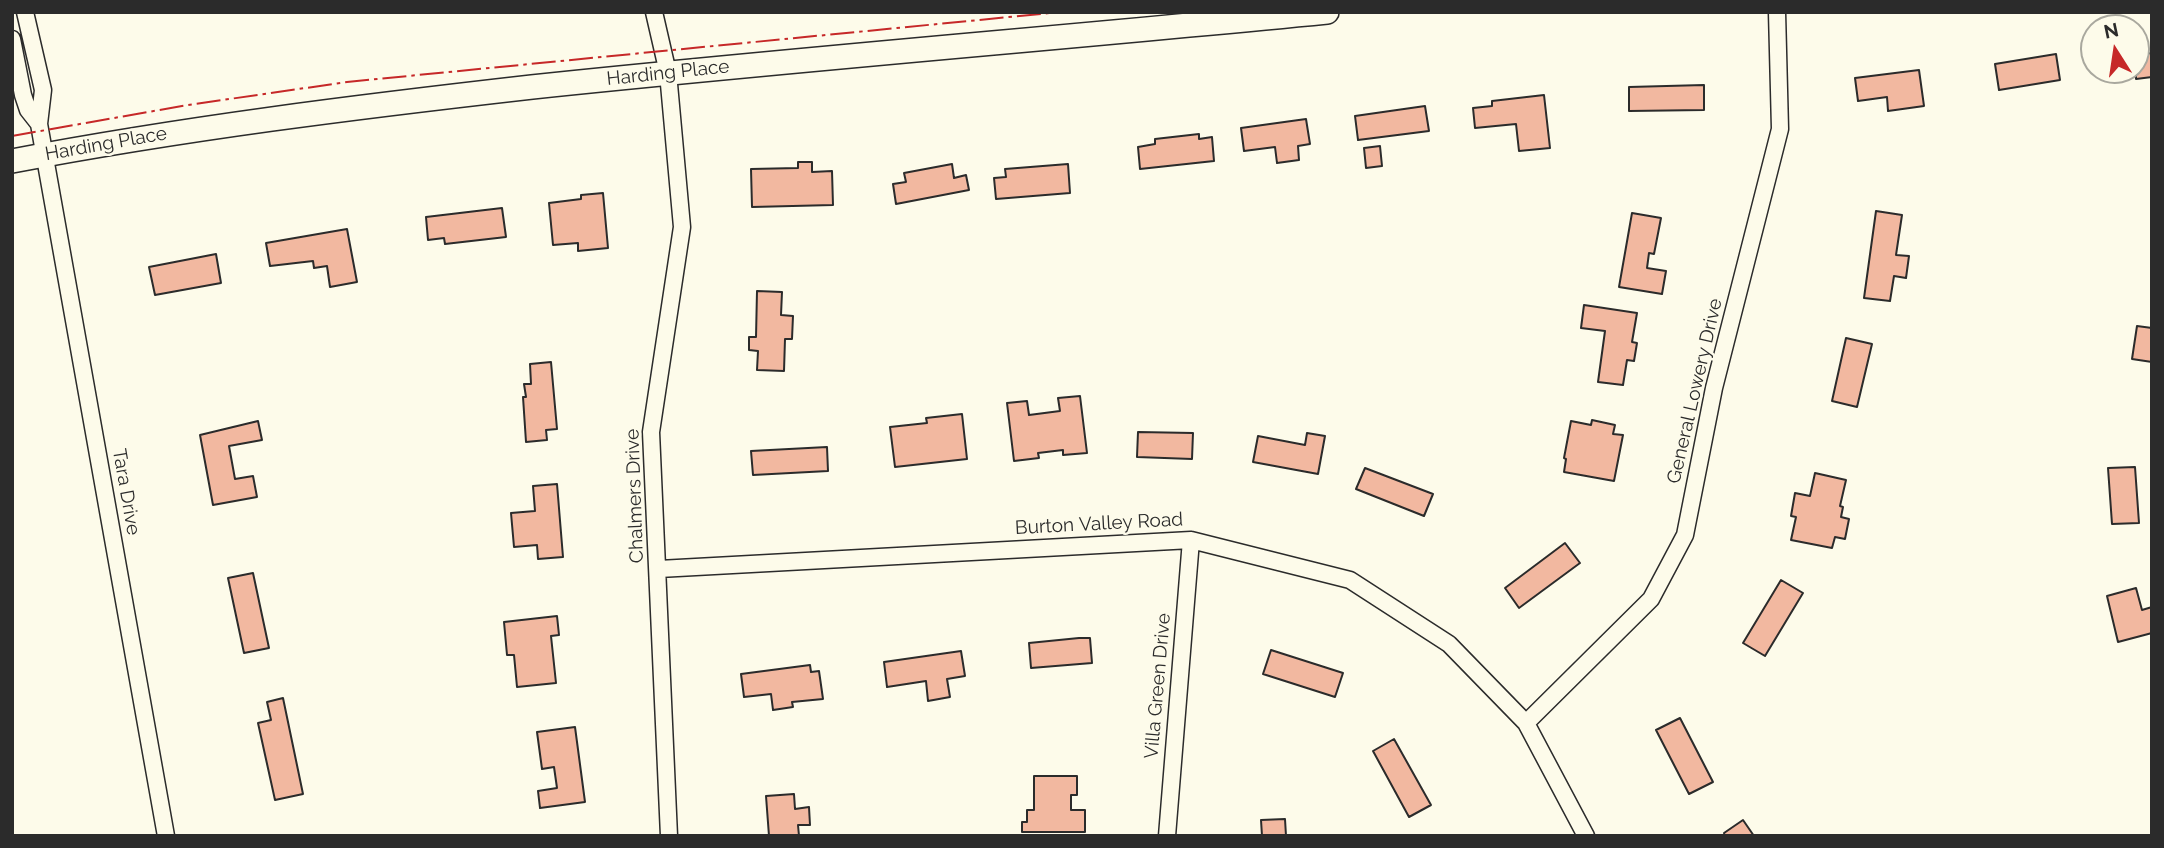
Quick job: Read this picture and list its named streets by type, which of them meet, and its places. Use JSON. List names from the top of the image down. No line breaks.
{"streets":{"main road":["Harding Place"],"street":["General Lowery Drive","Tara Drive","Chalmers Drive","Burton Valley Road","Villa Green Drive"]},"crossings":[["Harding Place","Tara Drive"],["Harding Place","Chalmers Drive"],["General Lowery Drive","Burton Valley Road"],["Chalmers Drive","Burton Valley Road"],["Burton Valley Road","Villa Green Drive"]],"north":"top"}
